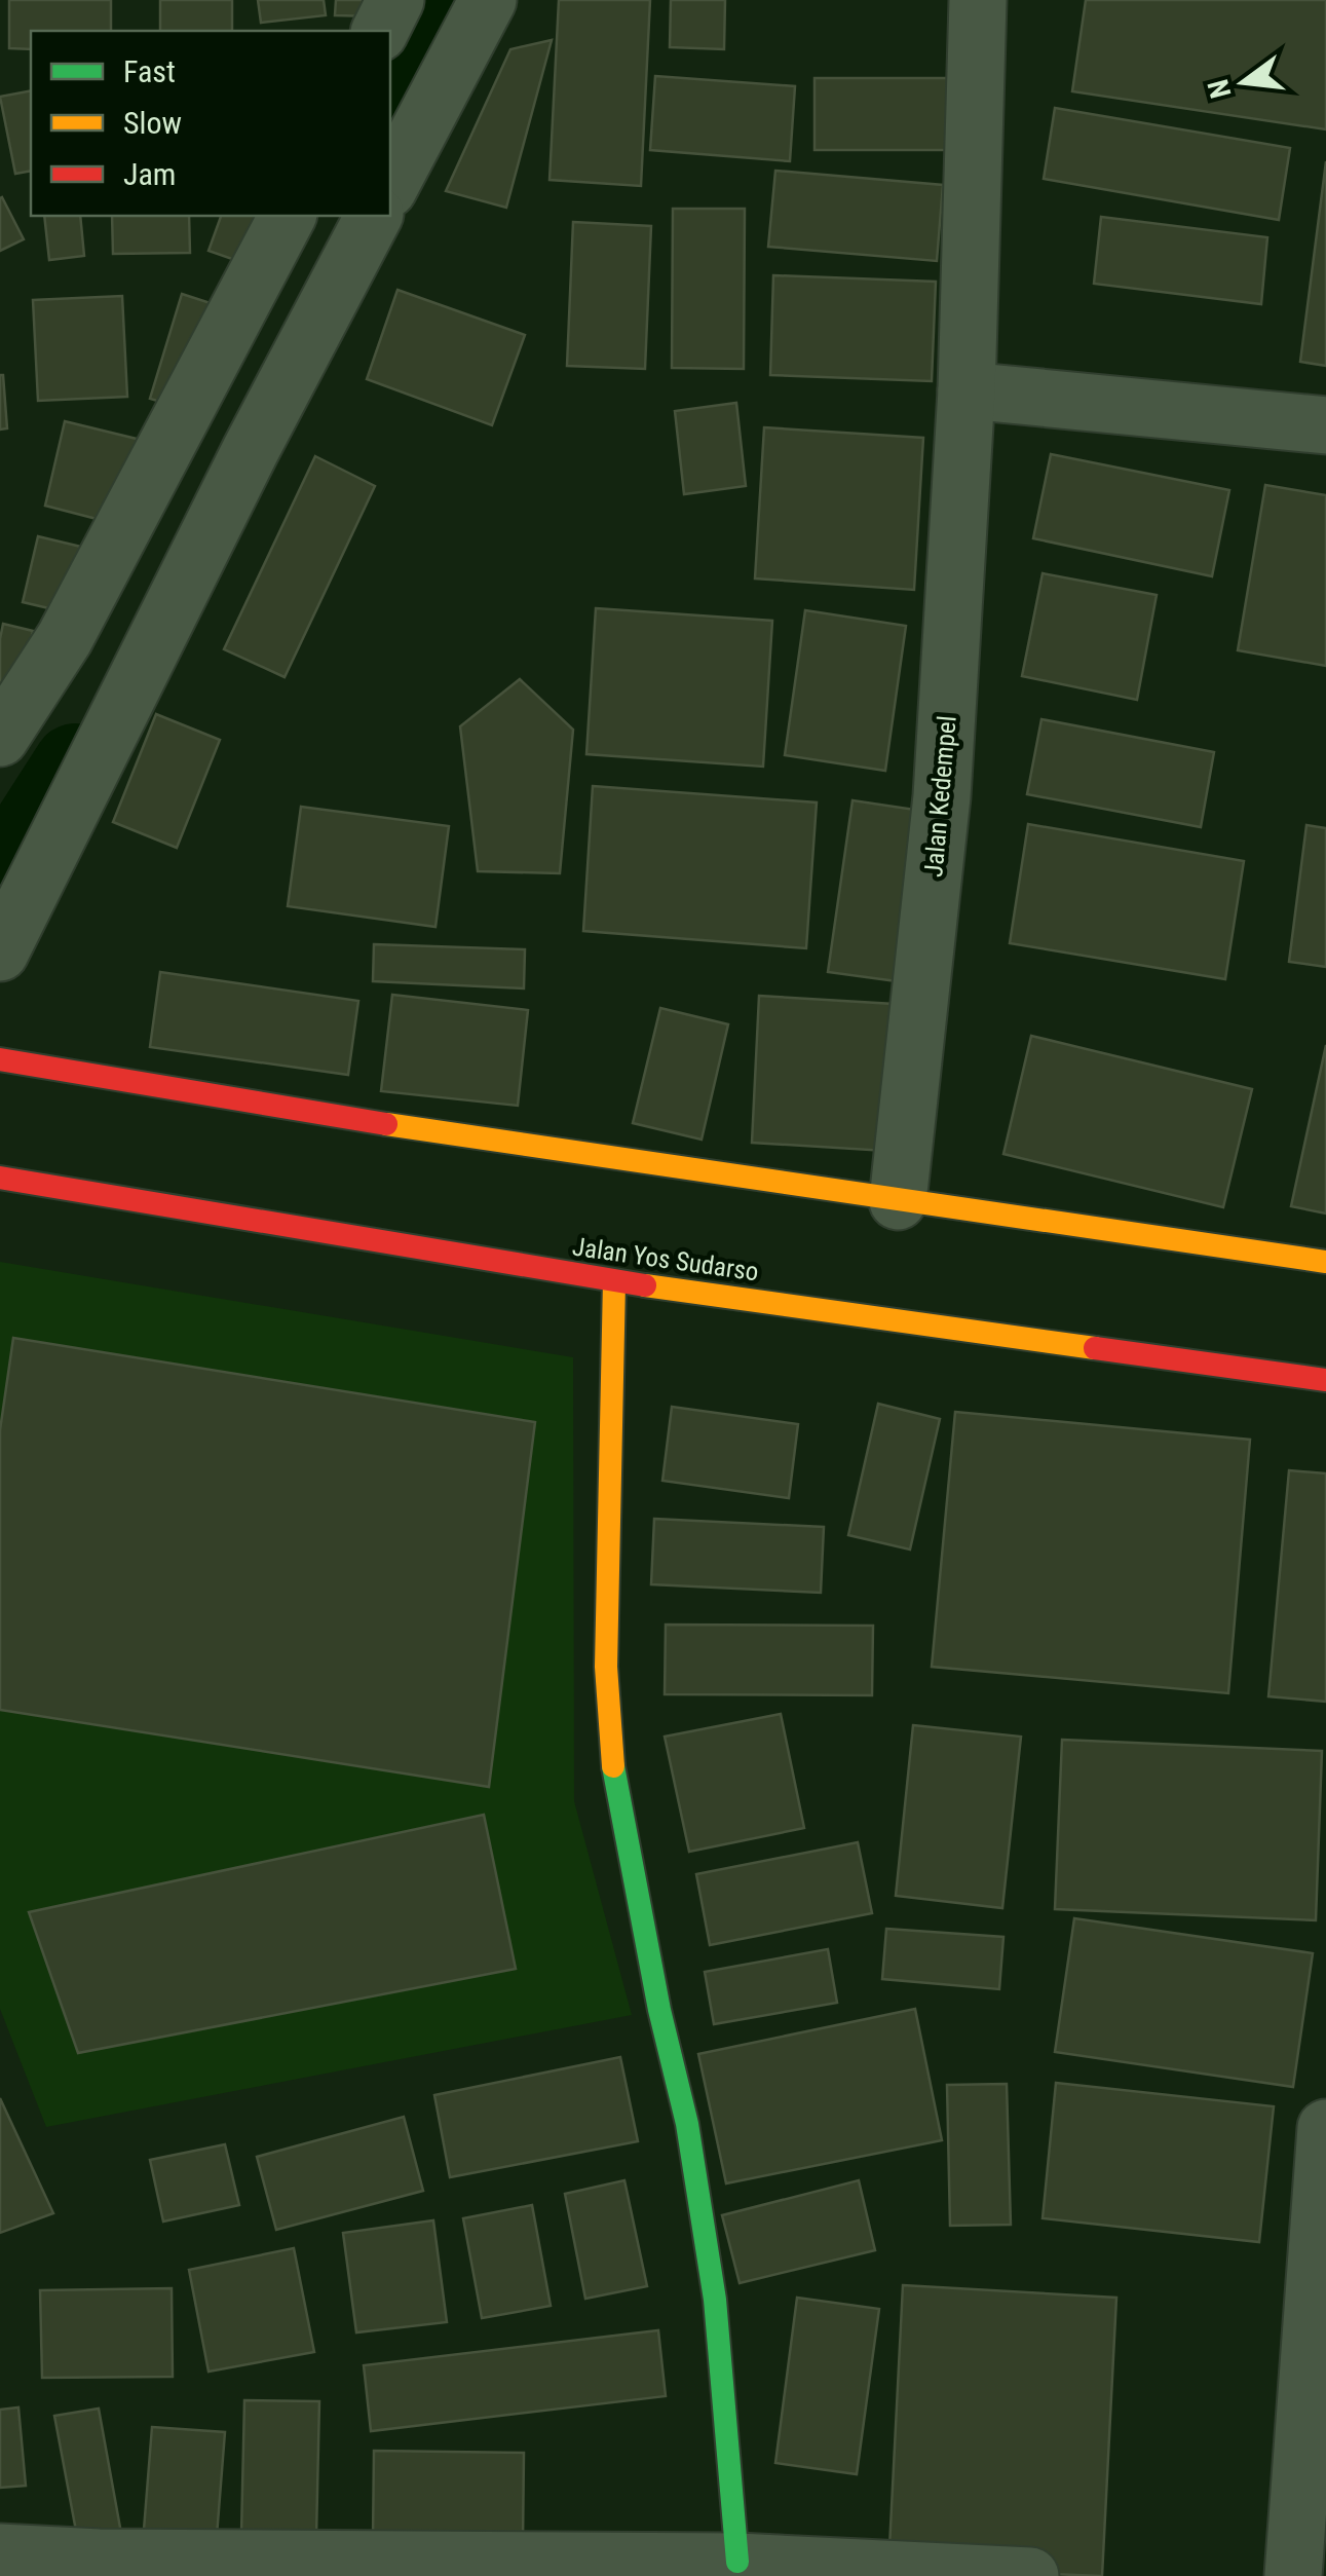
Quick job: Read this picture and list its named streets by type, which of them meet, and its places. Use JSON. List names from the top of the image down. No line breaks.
{"streets":{"main road":["Jalan Yos Sudarso"],"street":["Jalan Kedempel"]},"legend":["Fast","Slow","Jam"],"north":"left"}
